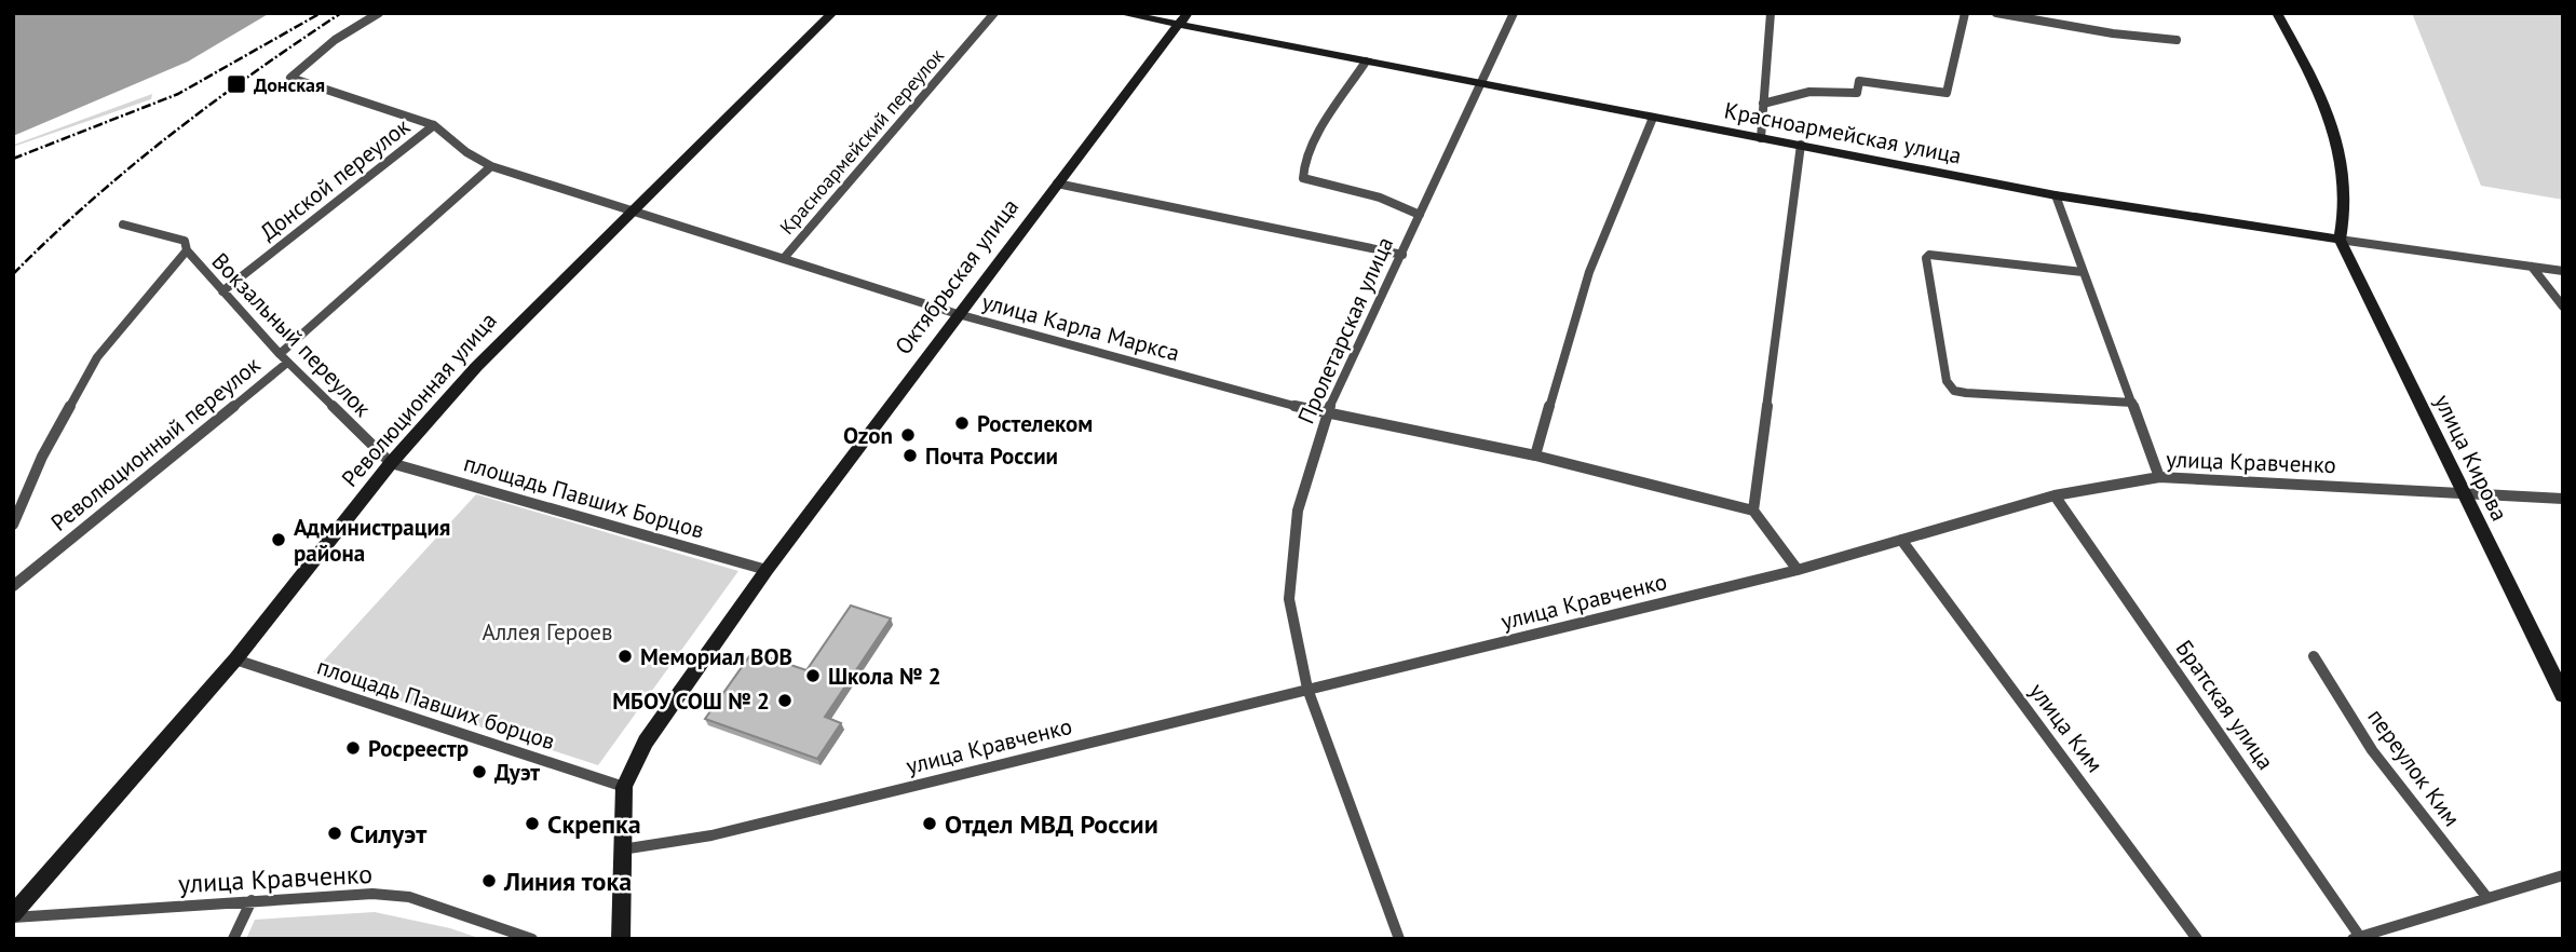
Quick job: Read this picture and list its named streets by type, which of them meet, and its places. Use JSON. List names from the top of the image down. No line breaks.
{"streets":{"street":["Красноармейская улица","Красноармейский переулок","Донской переулок","Октябрьская улица","улица Карла Маркса","Пролетарская улица","Вокзальный переулок","Революционная улица","Революционный переулок","улица Кирова","улица Кравченко","площадь Павших Борцов","площадь Павших борцов","Братская улица","улица Ким","переулок Ким"]},"crossings":[["Красноармейская улица","Октябрьская улица"],["Красноармейская улица","Пролетарская улица"],["Красноармейская улица","улица Кирова"],["Красноармейский переулок","улица Карла Маркса"],["Донской переулок","улица Карла Маркса"],["Донской переулок","Вокзальный переулок"],["Октябрьская улица","улица Карла Маркса"],["Октябрьская улица","площадь Павших Борцов"],["Октябрьская улица","площадь Павших борцов"],["улица Карла Маркса","Пролетарская улица"],["улица Карла Маркса","Революционная улица"],["улица Карла Маркса","Революционный переулок"],["Пролетарская улица","улица Кравченко"],["Вокзальный переулок","Революционная улица"],["Вокзальный переулок","Революционный переулок"],["Вокзальный переулок","площадь Павших Борцов"],["Революционная улица","улица Кравченко"],["Революционная улица","площадь Павших Борцов"],["Революционная улица","площадь Павших борцов"],["улица Кирова","улица Кравченко"],["улица Кравченко","Братская улица"],["улица Кравченко","улица Ким"]],"parks":["Аллея Героев"],"places":{"transit":["Донская"],"other":["Ростелеком","Ozon","Почта России","Администрация района","Мемориал ВОВ","Школа № 2","МБОУ СОШ № 2","Росреестр","Дуэт","Скрепка","Отдел МВД России","Силуэт","Линия тока"]}}
